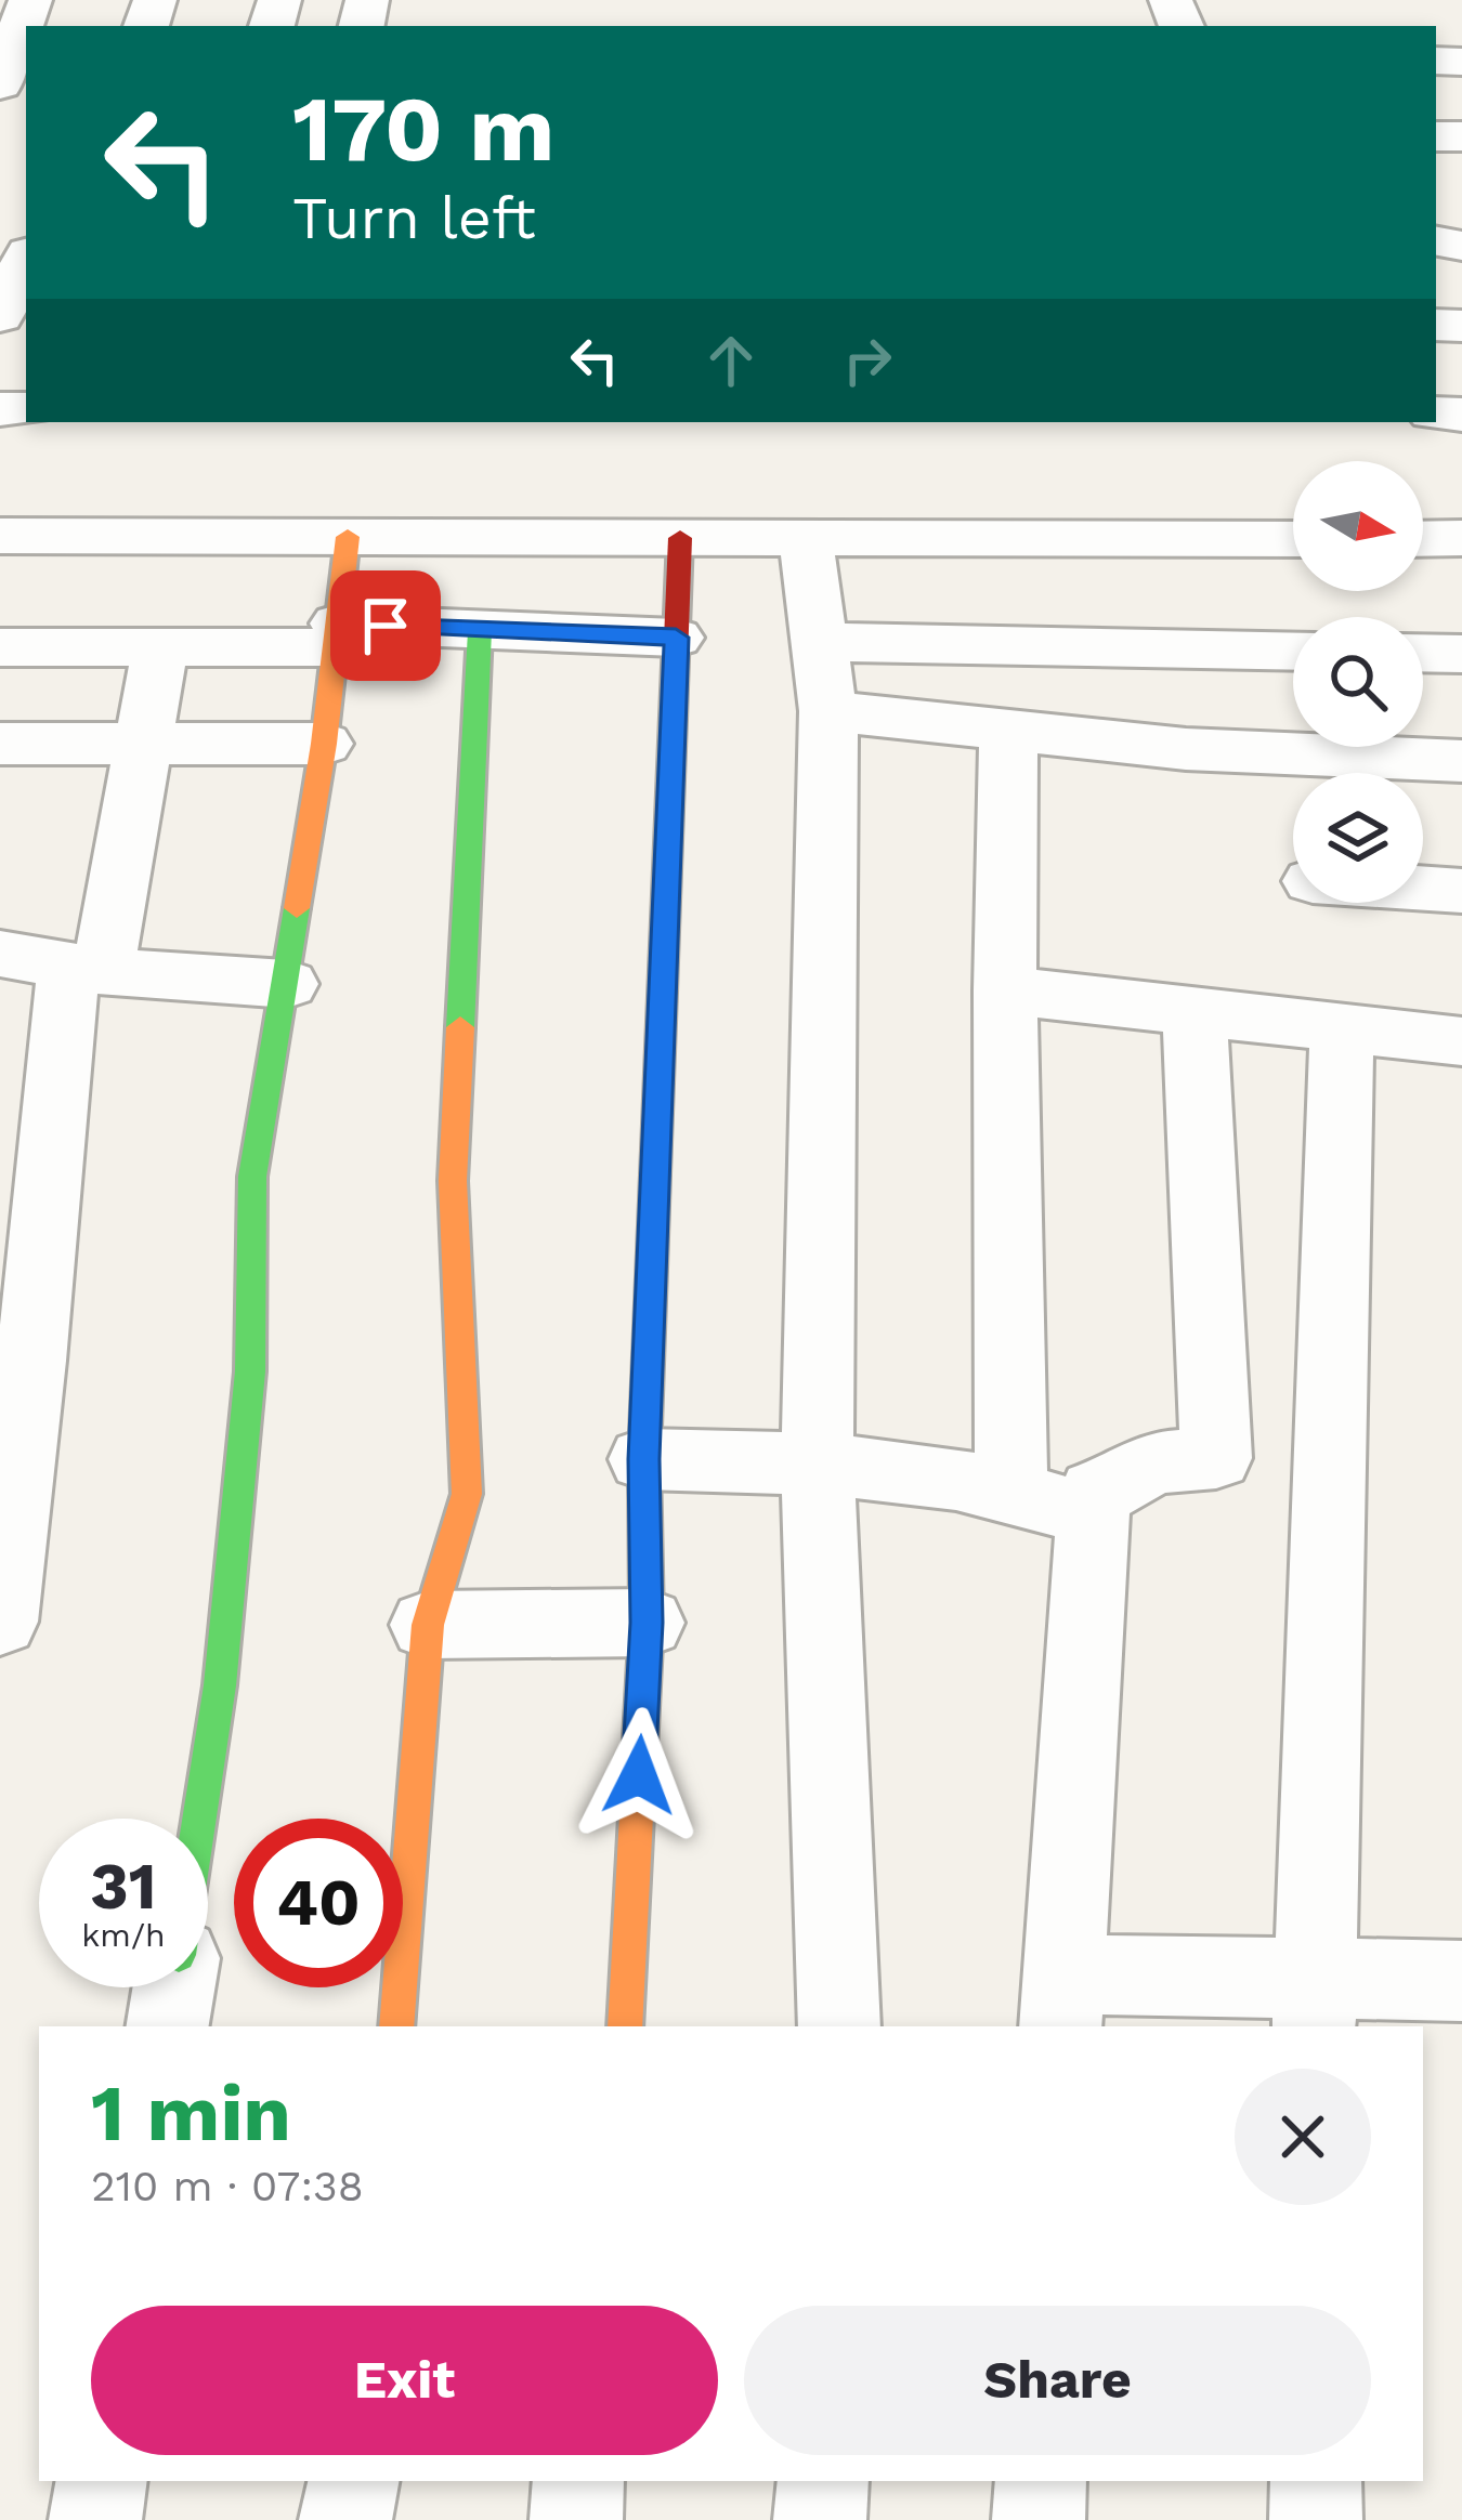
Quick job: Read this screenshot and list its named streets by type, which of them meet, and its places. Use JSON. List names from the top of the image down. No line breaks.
{"north":"right","page":{"turn":["170 m","Turn left"],"speed":"31 km/h","limit":"40","heading":["1 min","210 m · 07:38"],"buttons":["Exit","Share"]}}
